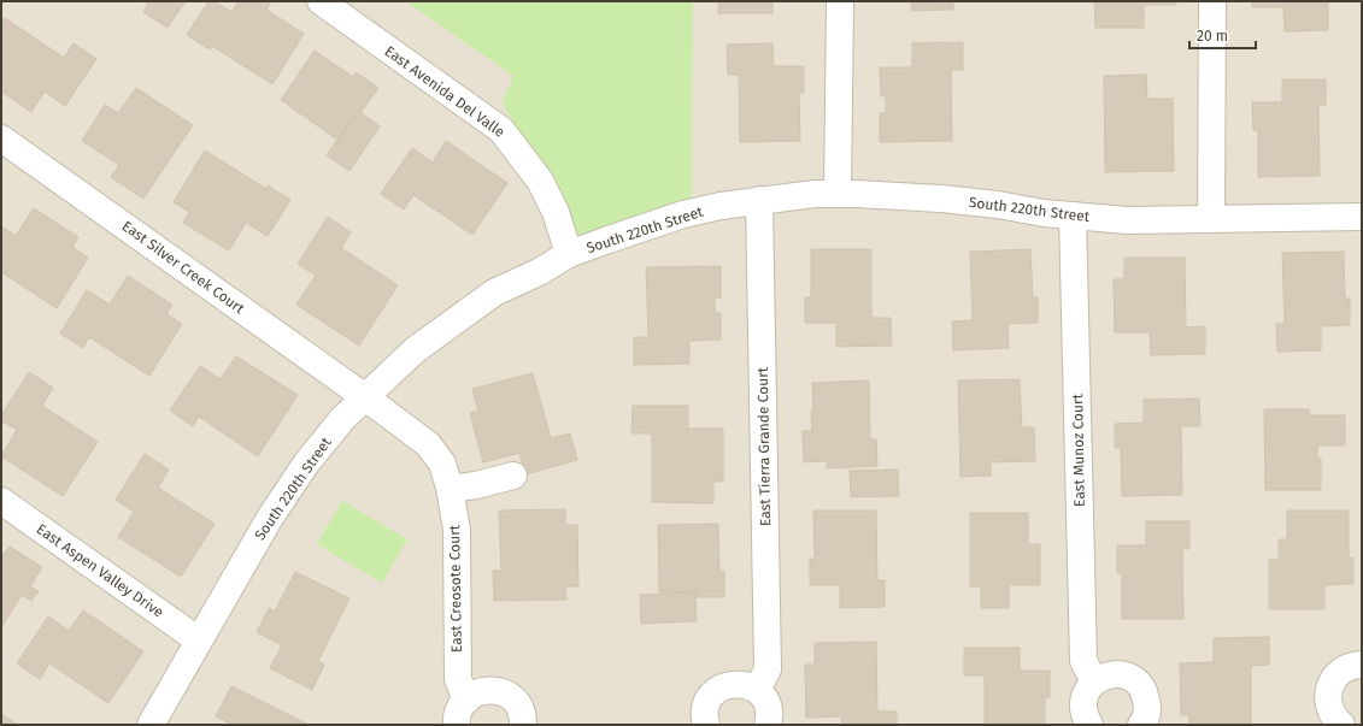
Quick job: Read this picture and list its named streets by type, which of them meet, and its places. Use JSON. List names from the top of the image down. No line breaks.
{"streets":{"street":["East Avenida Del Valle","South 220th Street","East Silver Creek Court","East Tierra Grande Court","East Munoz Court","East Aspen Valley Drive","East Creosote Court"]},"crossings":[["East Avenida Del Valle","South 220th Street"],["South 220th Street","East Silver Creek Court"],["South 220th Street","East Tierra Grande Court"],["South 220th Street","East Munoz Court"],["South 220th Street","East Aspen Valley Drive"],["South 220th Street","East Creosote Court"],["East Silver Creek Court","East Creosote Court"]],"scale_bar":"20 m"}
